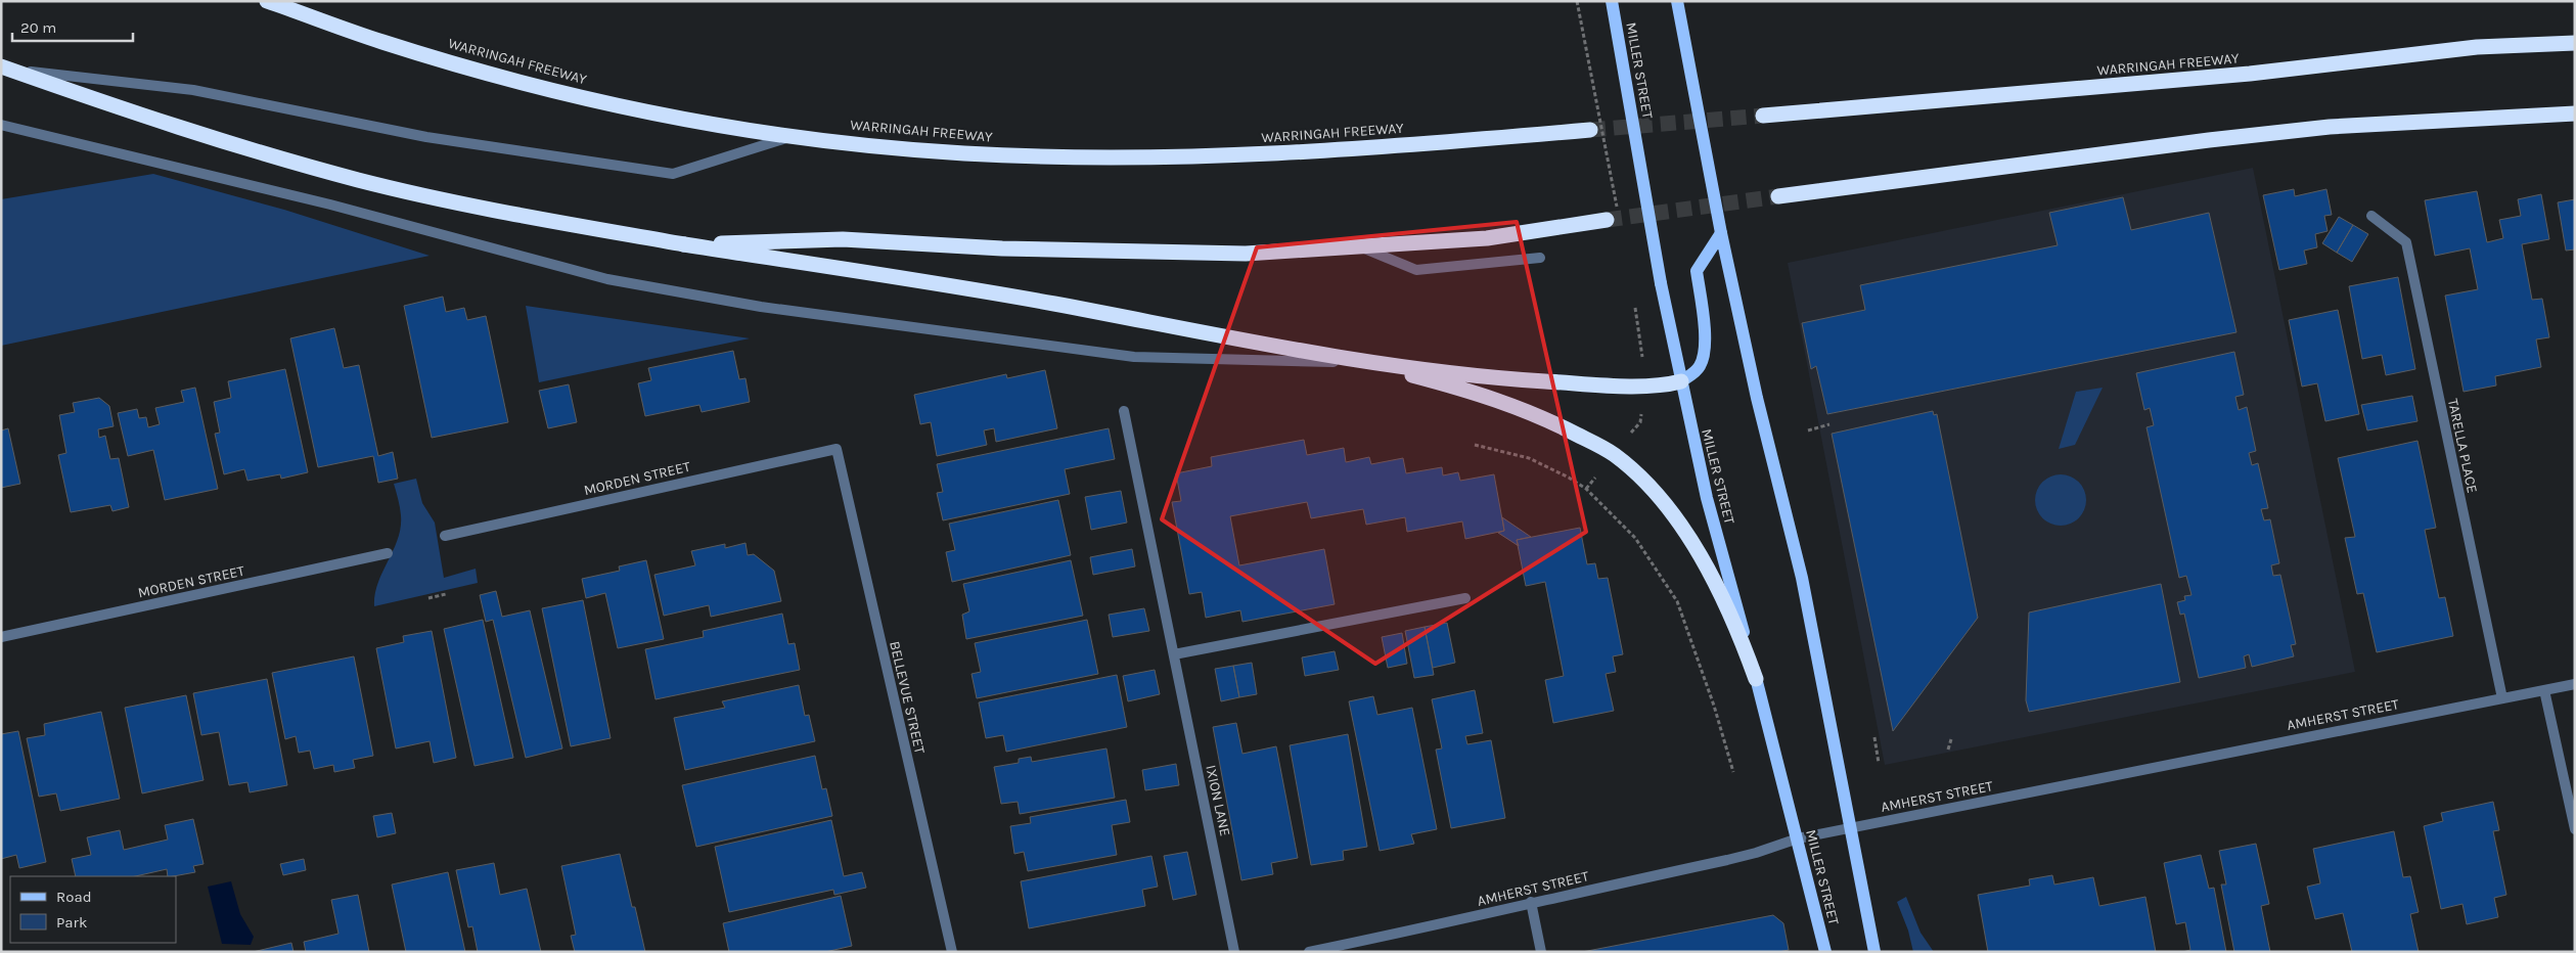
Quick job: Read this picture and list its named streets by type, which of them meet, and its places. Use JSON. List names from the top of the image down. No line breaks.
{"streets":{"highway":["WARRINGAH FREEWAY"],"main road":["MILLER STREET"],"street":["TARELLA PLACE","MORDEN STREET","BELLEVUE STREET","AMHERST STREET","IXION LANE"]},"crossings":[["MILLER STREET","AMHERST STREET"],["TARELLA PLACE","AMHERST STREET"],["MORDEN STREET","BELLEVUE STREET"]],"legend":["Road","Park"],"scale_bar":"20 m"}
